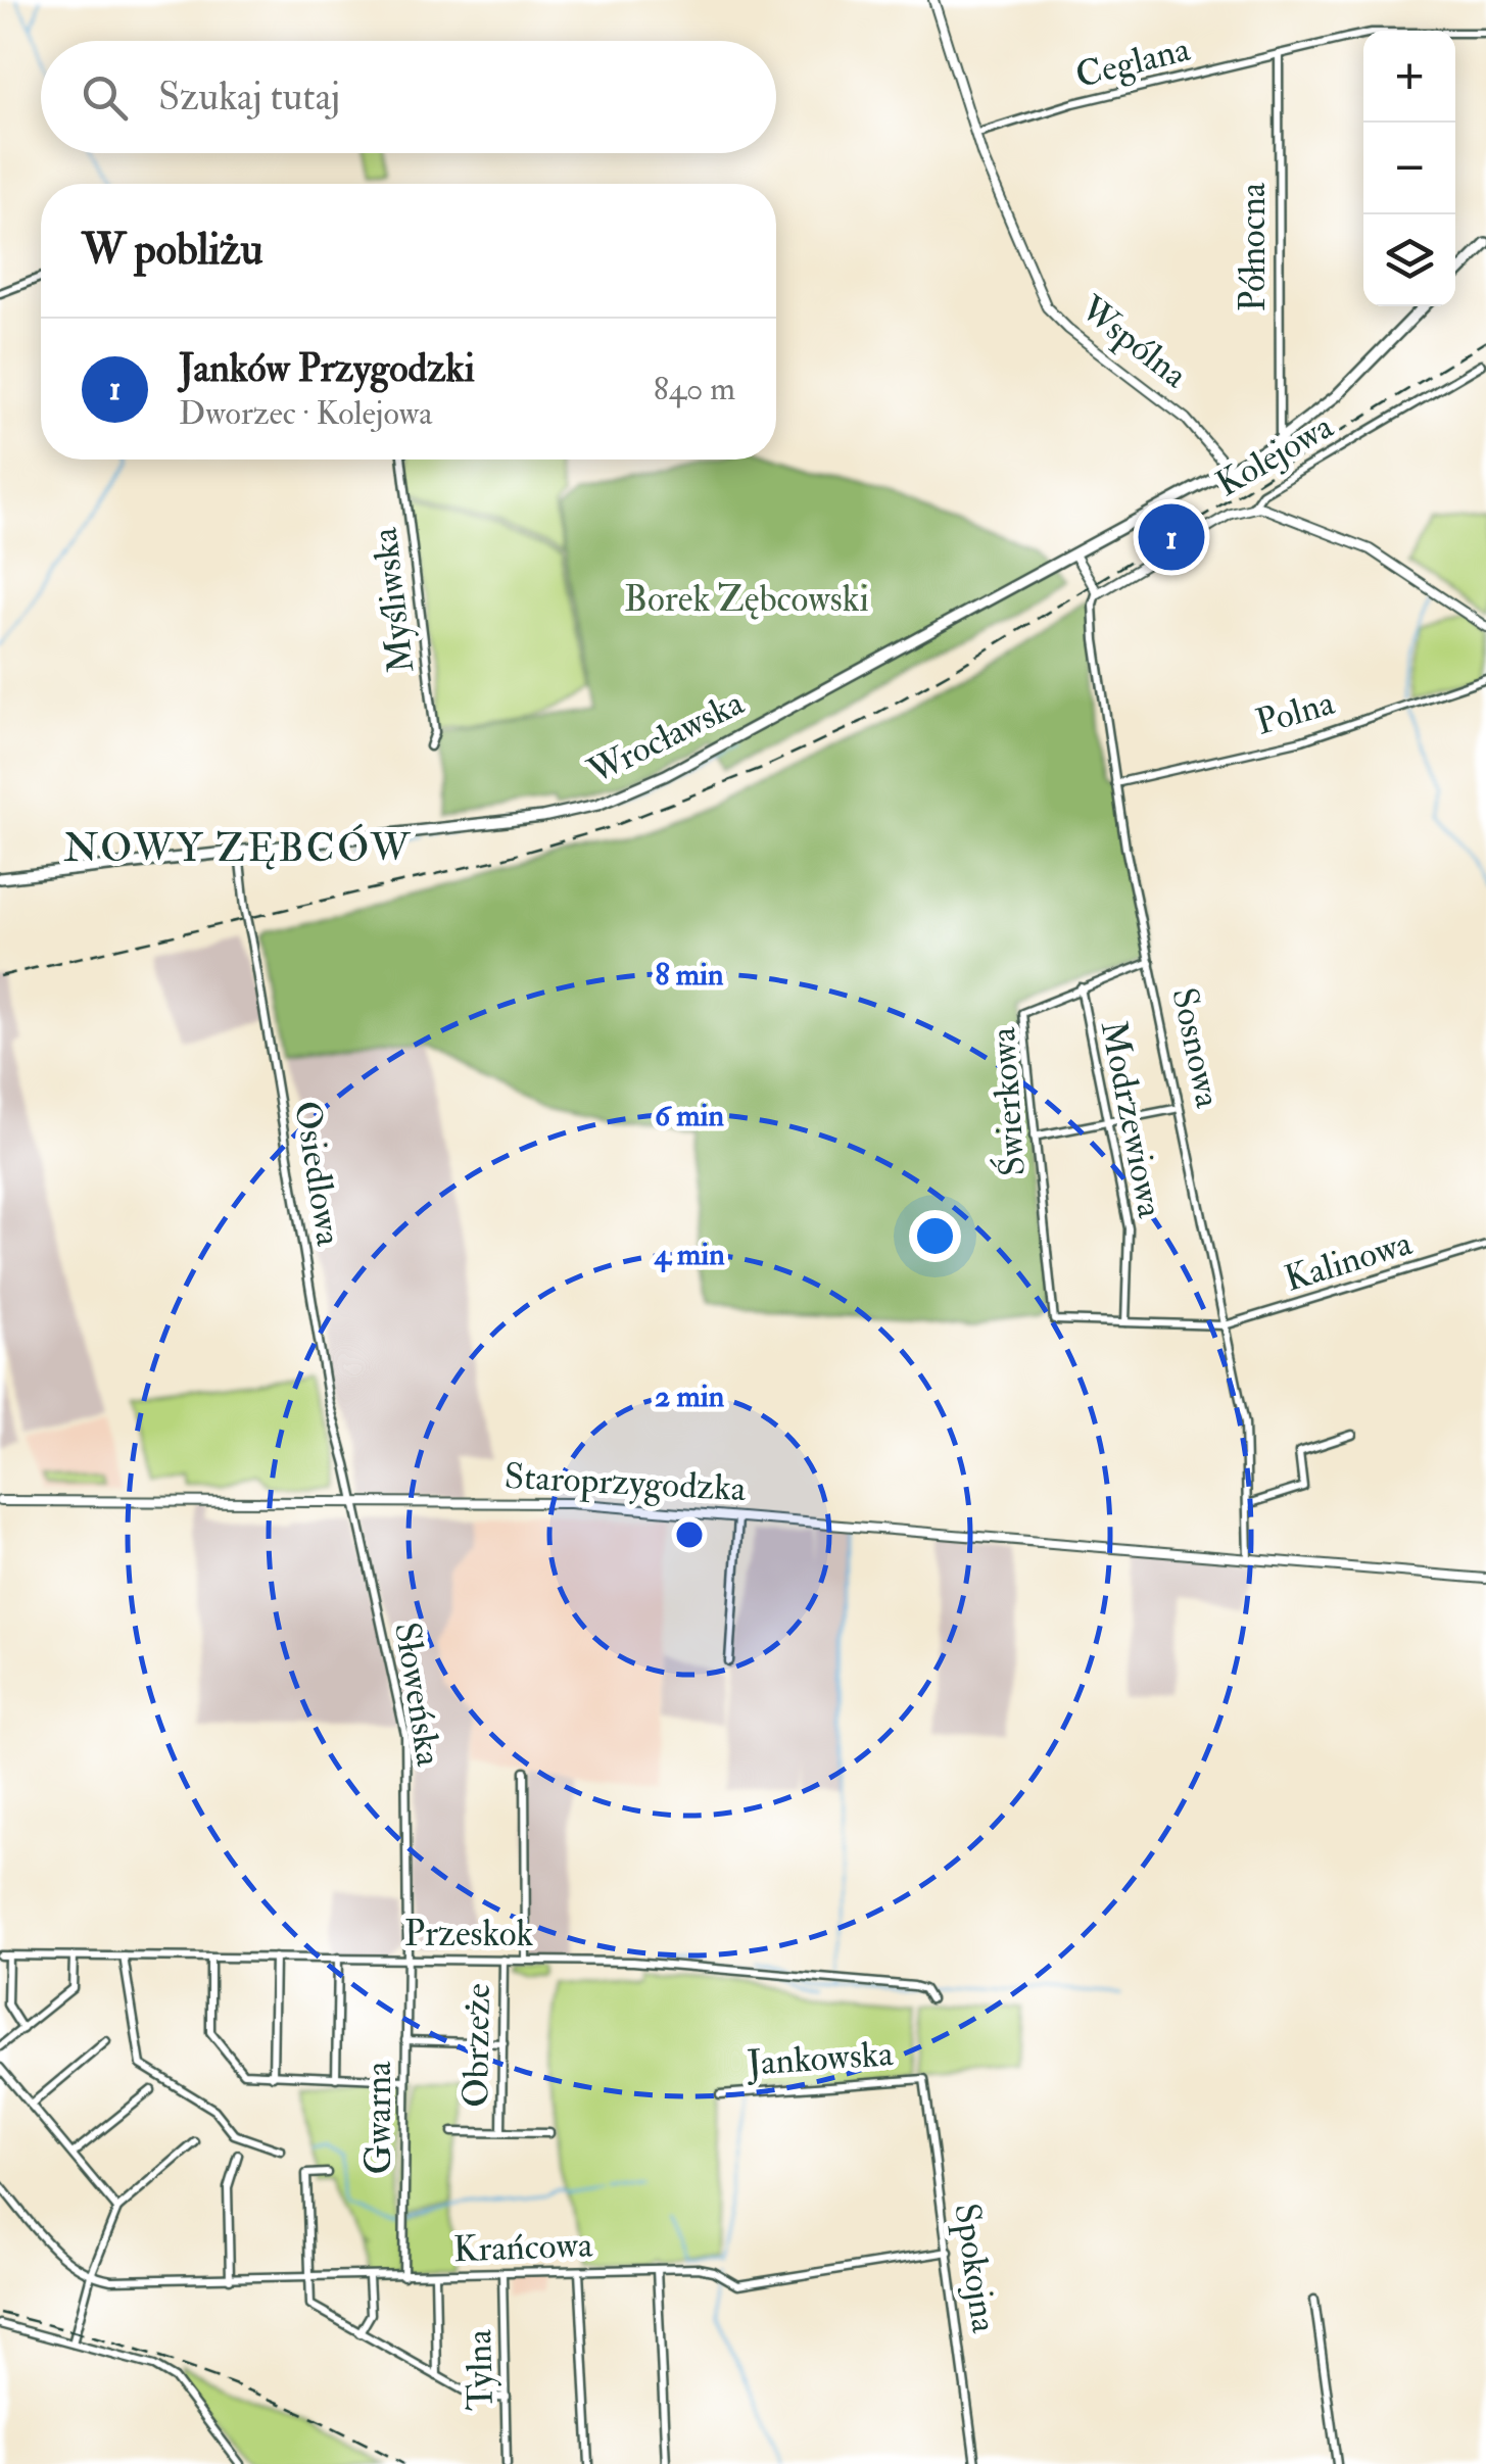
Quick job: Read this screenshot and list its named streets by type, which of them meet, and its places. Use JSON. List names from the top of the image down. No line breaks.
{"streets":{"main road":["Wrocławska"],"street":["Ceglana","Północna","Wspólna","Kolejowa","Myśliwska","Polna","Sosnowa","Świerkowa","Modrzewiowa","Osiedlowa","Kalinowa","Staroprzygodzka","Słoweńska","Przeskok","Obrzeże","Jankowska","Gwarna","Krańcowa","Spokojna","Tylna"]},"crossings":[["Ceglana","Północna"],["Ceglana","Wspólna"],["Wspólna","Wrocławska"],["Kolejowa","Sosnowa"],["Polna","Sosnowa"],["Wrocławska","Osiedlowa"],["Sosnowa","Świerkowa"],["Sosnowa","Kalinowa"],["Sosnowa","Staroprzygodzka"],["Świerkowa","Modrzewiowa"],["Świerkowa","Kalinowa"],["Modrzewiowa","Kalinowa"],["Osiedlowa","Staroprzygodzka"],["Osiedlowa","Słoweńska"],["Staroprzygodzka","Słoweńska"],["Słoweńska","Przeskok"],["Słoweńska","Gwarna"],["Przeskok","Obrzeże"],["Przeskok","Gwarna"],["Jankowska","Spokojna"],["Gwarna","Krańcowa"],["Krańcowa","Spokojna"],["Krańcowa","Tylna"]],"districts":["NOWY ZĘBCÓW"],"parks":["Borek Zębcowski"],"page":{"map_buttons":["+","−"],"search":"Szukaj tutaj","heading":"W pobliżu","list":[{"mark":"1","name":"Janków Przygodzki","note":"Dworzec · Kolejowa","value":"840 m"}],"pins":"1"},"rings":["8 min","6 min","4 min","2 min"]}
